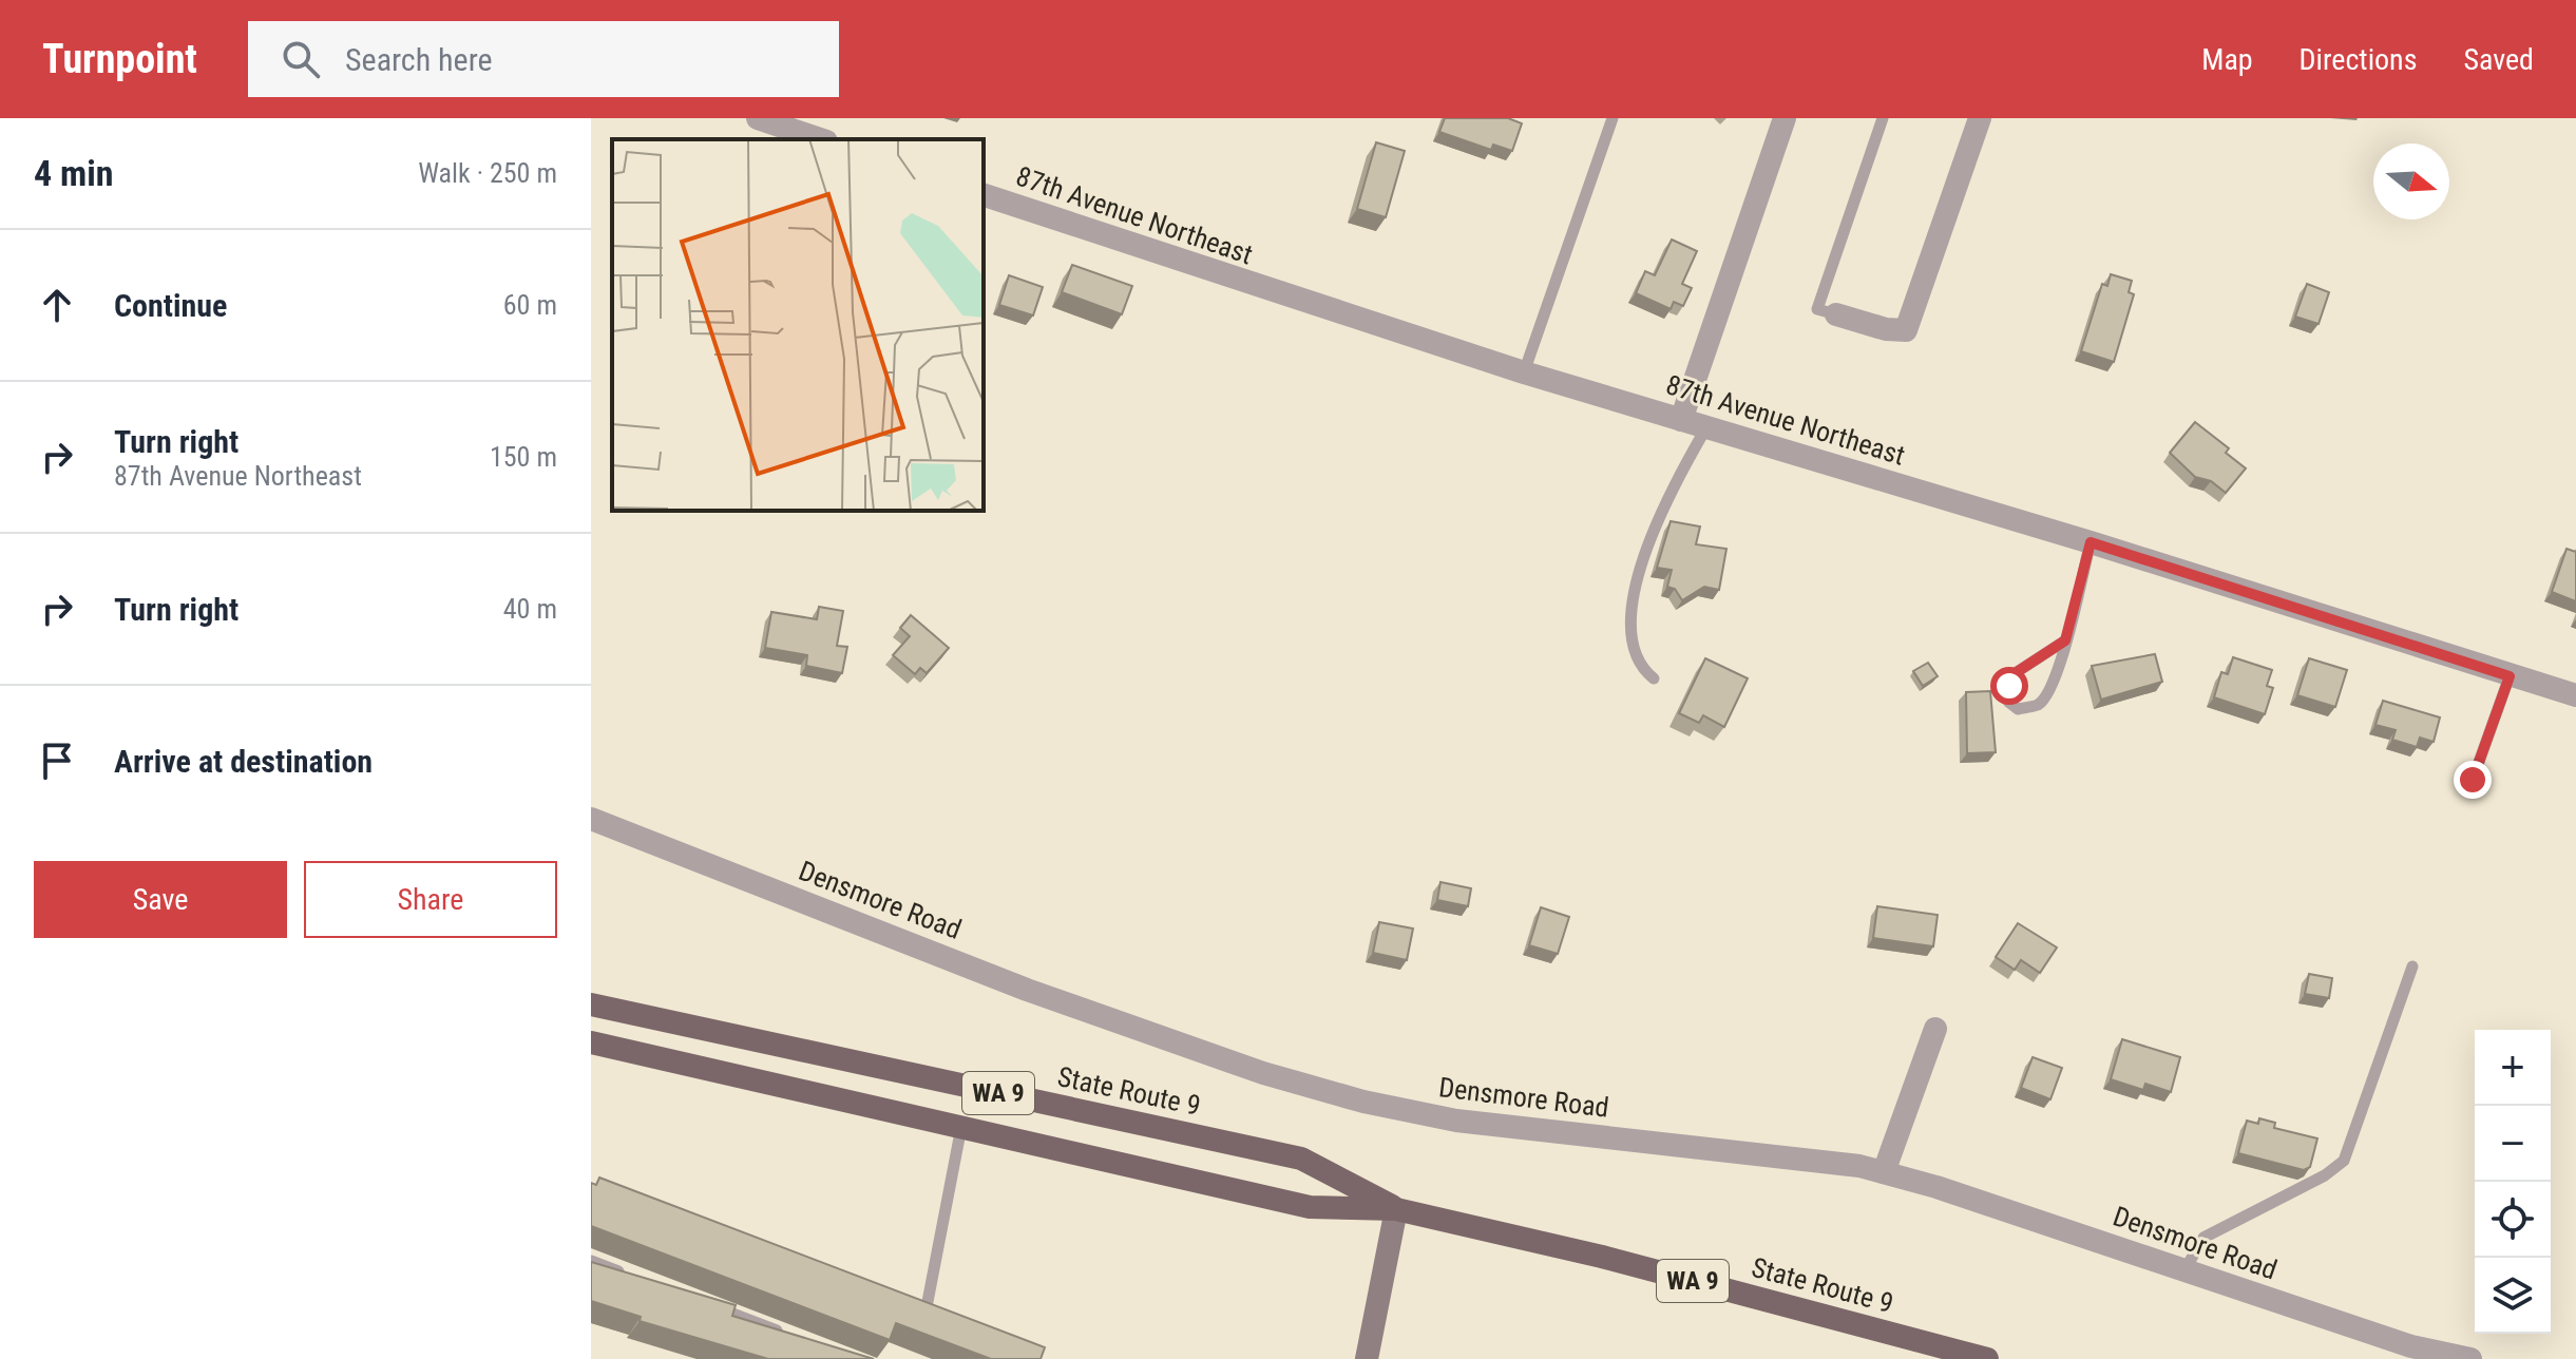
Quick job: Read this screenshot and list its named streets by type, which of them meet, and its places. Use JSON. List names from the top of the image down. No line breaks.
{"streets":{"main road":["State Route 9","WA 9"],"street":["87th Avenue Northeast","Densmore Road"]},"north":"right","page":{"header":"Turnpoint","search":"Search here","nav":["Map","Directions","Saved"],"heading":["4 min","Walk · 250 m"],"list":[["Continue","60 m"],["Turn right","87th Avenue Northeast","150 m"],["Turn right","40 m"],"Arrive at destination"],"buttons":["Save","Share"],"map_buttons":["+","−"]}}
